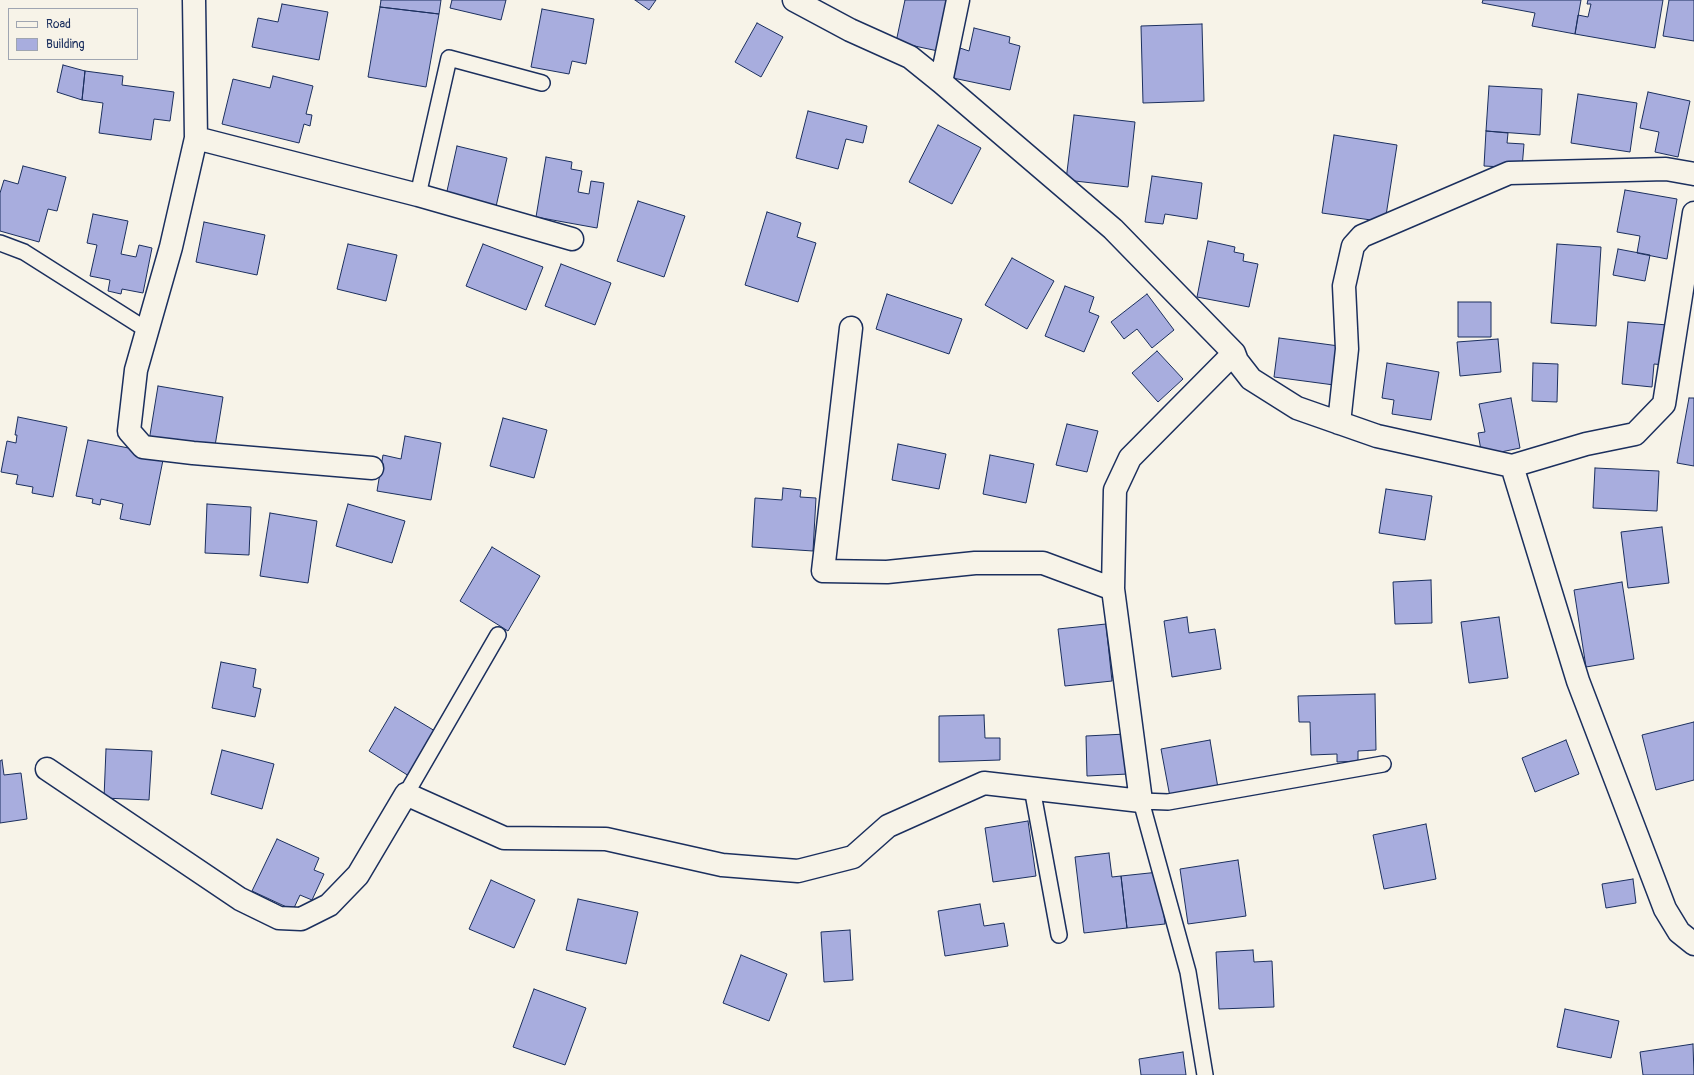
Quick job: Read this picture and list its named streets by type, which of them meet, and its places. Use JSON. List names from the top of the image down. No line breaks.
{"legend":["Road","Building"]}
